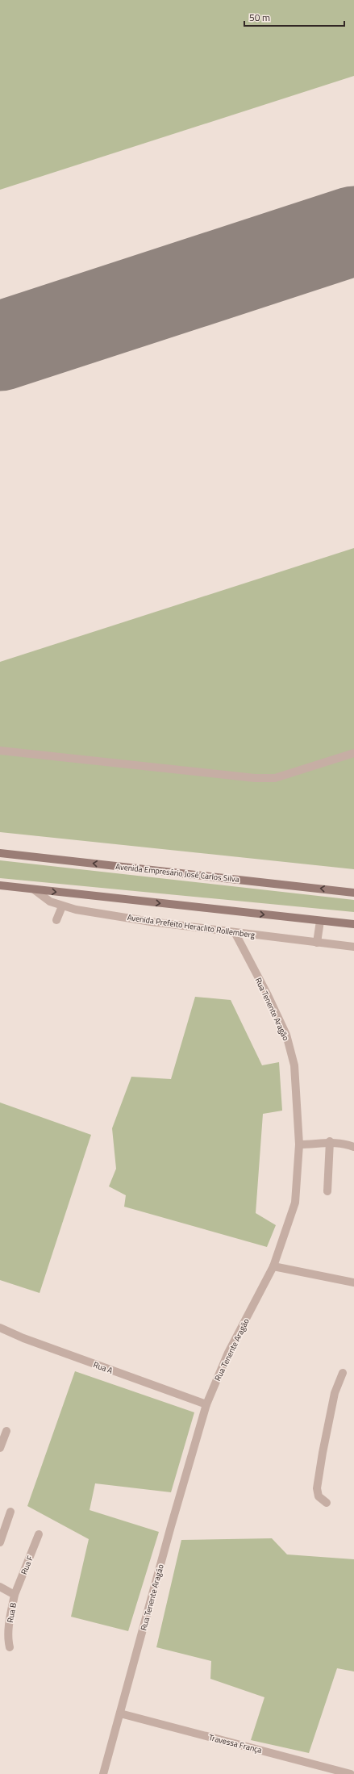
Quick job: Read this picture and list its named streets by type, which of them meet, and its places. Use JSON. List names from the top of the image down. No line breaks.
{"streets":{"main road":["Avenida Empresário José Carlos Silva"],"street":["Avenida Prefeito Heraclito Rollemberg","Rua Tenente Aragão","Rua A","Rua F","Rua B","Travessa França"]},"crossings":[["Avenida Prefeito Heraclito Rollemberg","Rua Tenente Aragão"],["Rua Tenente Aragão","Rua A"],["Rua Tenente Aragão","Travessa França"],["Rua F","Rua B"]],"scale_bar":"50 m"}
